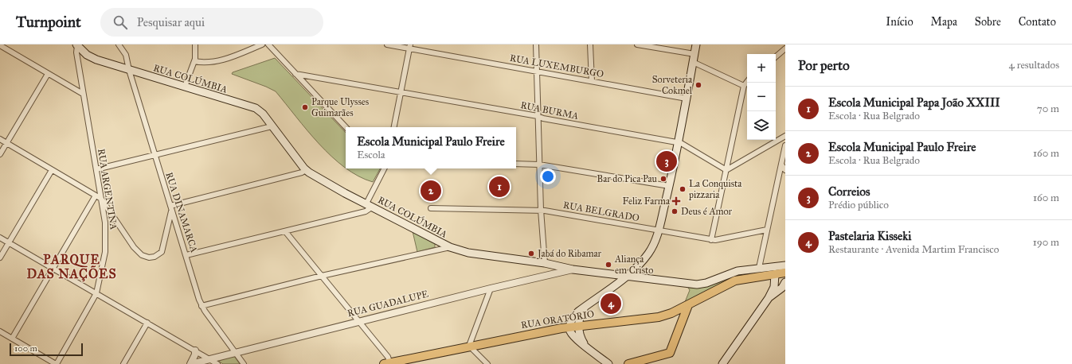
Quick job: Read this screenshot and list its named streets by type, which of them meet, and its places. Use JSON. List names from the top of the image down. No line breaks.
{"streets":{"main road":["RUA COLÚMBIA","RUA ORATÓRIO"],"street":["RUA LUXEMBURGO","RUA BURMA","RUA ARGENTINA","RUA BELGRADO","RUA DINAMARCA","RUA GUADALUPE"]},"crossings":[["RUA COLÚMBIA","RUA ARGENTINA"],["RUA COLÚMBIA","RUA DINAMARCA"],["RUA COLÚMBIA","RUA GUADALUPE"],["RUA COLÚMBIA","RUA ORATÓRIO"],["RUA DINAMARCA","RUA GUADALUPE"]],"districts":["PARQUE DAS NAÇÕES"],"places":{"other":["Sorveteria Cokmel","Parque Ulysses Guimarães","Bar do Pica Pau","La Conquista pizzaria","Deus é Amor","Jabá do Ribamar","Aliança em Cristo"],"health":["Feliz Farma"]},"scale_bar":"100 m","page":{"header":"Turnpoint","search":"Pesquisar aqui","nav":["Início","Mapa","Sobre","Contato"],"heading":["Por perto","4 resultados"],"map_buttons":["+","−"],"list":[{"mark":"1","name":"Escola Municipal Papa João XXIII","note":"Escola · Rua Belgrado","value":"70 m"},{"mark":"2","name":"Escola Municipal Paulo Freire","note":"Escola · Rua Belgrado","value":"160 m"},{"mark":"3","name":"Correios","note":"Prédio público","value":"160 m"},{"mark":"4","name":"Pastelaria Kisseki","note":"Restaurante · Avenida Martim Francisco","value":"190 m"}],"popup":["Escola Municipal Paulo Freire","Escola"],"pins":["3","1","2","4"],"scale":"100 m"}}
